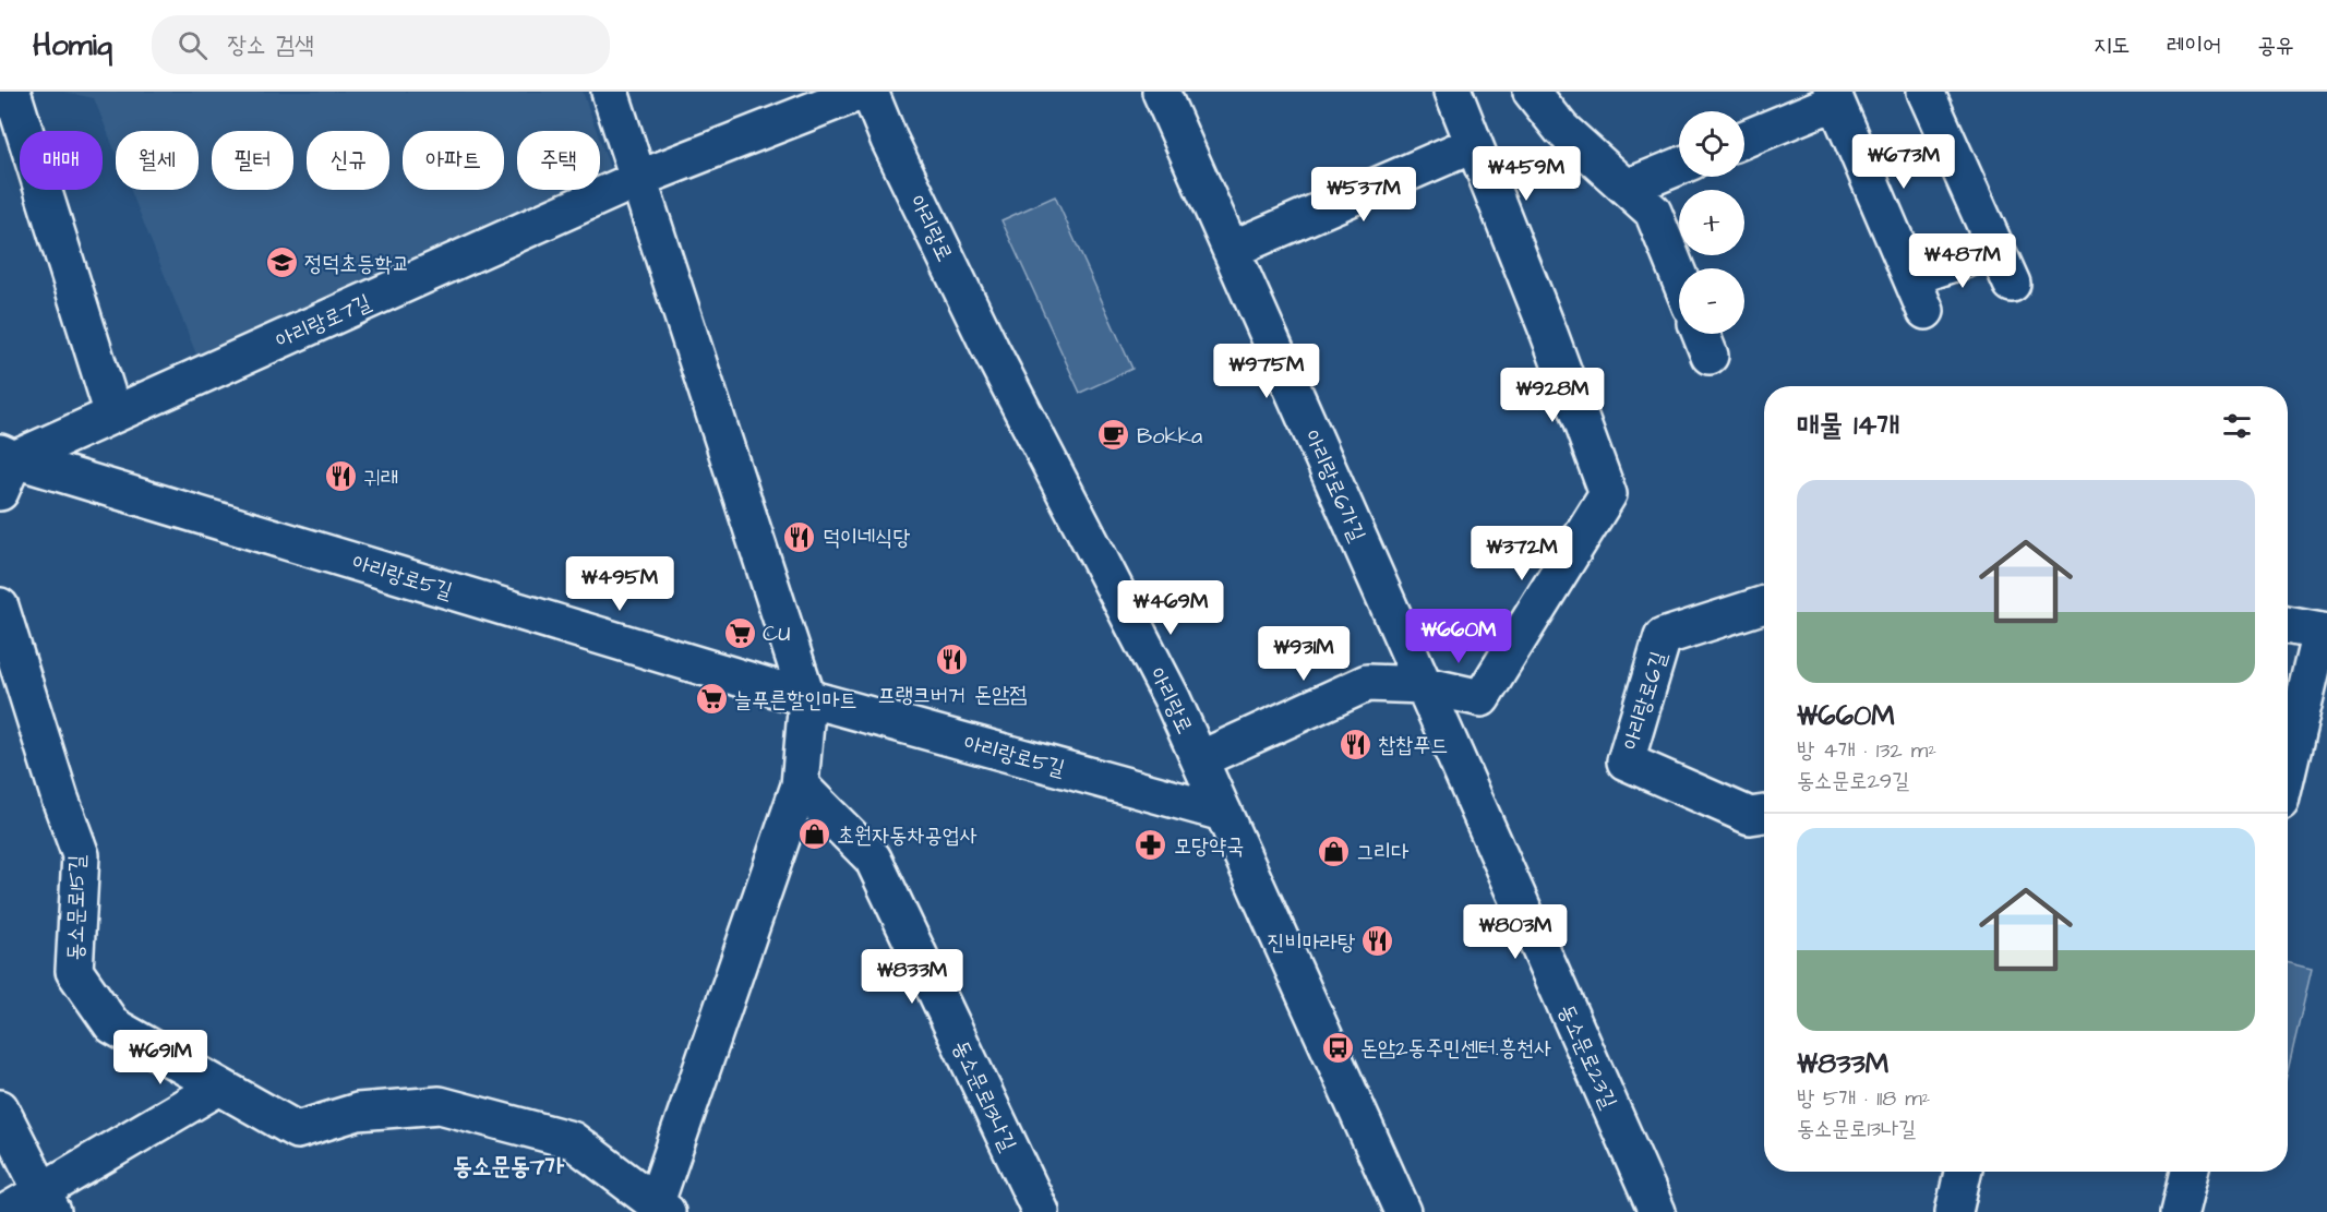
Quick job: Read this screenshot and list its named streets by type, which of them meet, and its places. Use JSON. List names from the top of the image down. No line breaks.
{"streets":{"street":["아리랑로","아리랑로7길","아리랑로6가길","아리랑로5길","아리랑로6길","동소문로15길","동소문로23길","동소문로13나길"]},"crossings":[["아리랑로","아리랑로5길"],["아리랑로7길","아리랑로5길"],["아리랑로6가길","동소문로23길"]],"districts":["동소문동7가"],"places":{"school or university":["정덕초등학교"],"cafe":["Bokka"],"restaurant":["귀래","덕이네식당","프랭크버거 돈암점","찹찹푸드","진비마라탕"],"supermarket":["CU","늘푸른할인마트"],"shop":["초원자동차공업사","그리다"],"pharmacy":["모당약국"],"bus stop":["돈암2동주민센터.흥천사"]},"page":{"header":"Homiq","search":"장소 검색","nav":["지도","레이어","공유"],"map_buttons":["+","−"],"chip":["매매","월세","필터","신규","아파트","주택"],"price":["₩673M","₩459M","₩537M","₩487M","₩975M","₩928M","₩372M","₩495M","₩469M","₩660M","₩931M","₩803M","₩833M","₩691M"],"heading":"매물 14개","list":[{"name":"₩660M","note":"방 4개 · 132 m² · 동소문로29길"},{"name":"₩833M","note":"방 5개 · 118 m² · 동소문로13나길"}]}}
